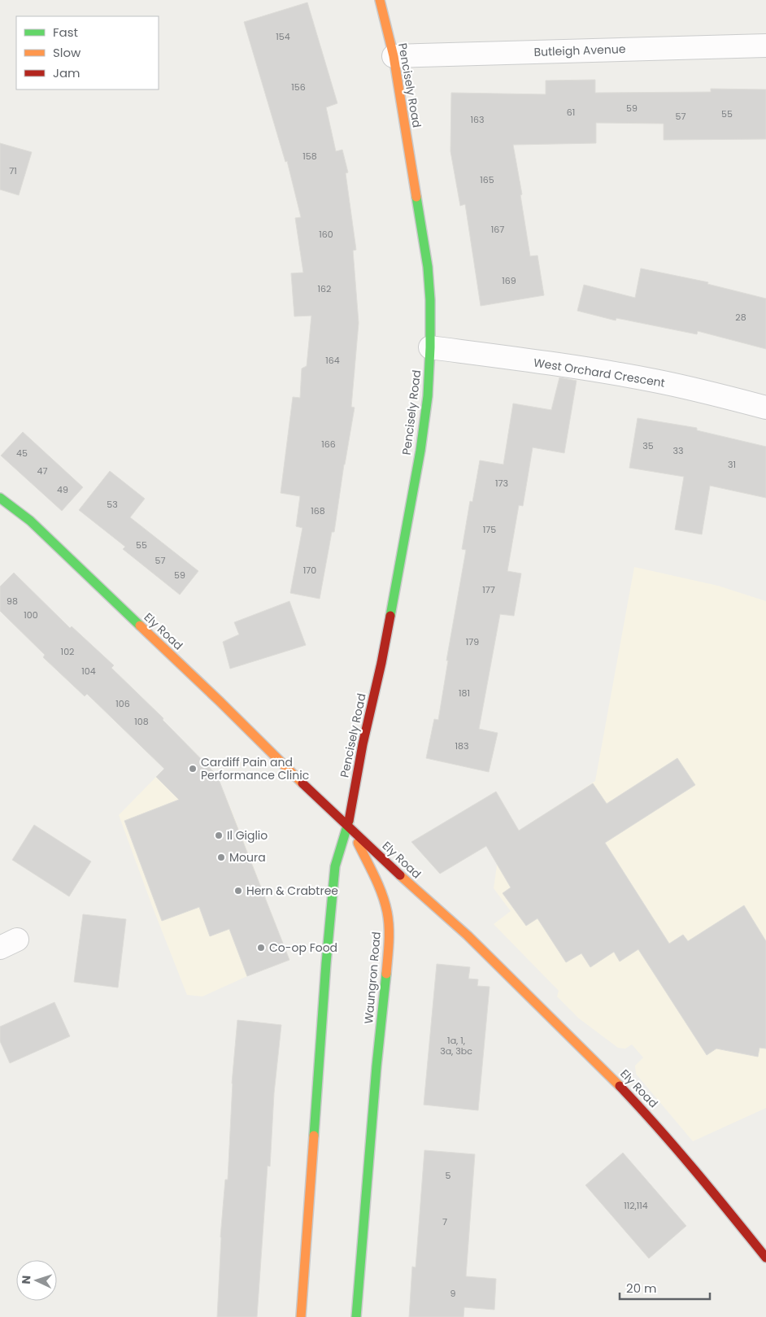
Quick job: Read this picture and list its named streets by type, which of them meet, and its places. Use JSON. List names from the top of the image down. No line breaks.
{"streets":{"main road":["Pencisely Road","Ely Road","Waungron Road"],"street":["Butleigh Avenue","West Orchard Crescent"]},"crossings":[["Butleigh Avenue","Pencisely Road"],["Pencisely Road","West Orchard Crescent"],["Pencisely Road","Ely Road"],["Pencisely Road","Waungron Road"],["Ely Road","Waungron Road"]],"places":["Cardiff Pain and Performance Clinic","Il Giglio","Moura","Hern & Crabtree","Co-op Food"],"house_numbers":["154","156","59","61","55","57","163","158","71","165","167","160","169","162","28","164","166","35","33","45","31","47","173","49","53","168","175","55","57","170","59","177","98","100","179","102","104","181","106","108","183","1a, 1, 3a, 3bc","5","112,114","7","9"],"legend":["Fast","Slow","Jam"],"scale_bar":"20 m","north":"left"}
